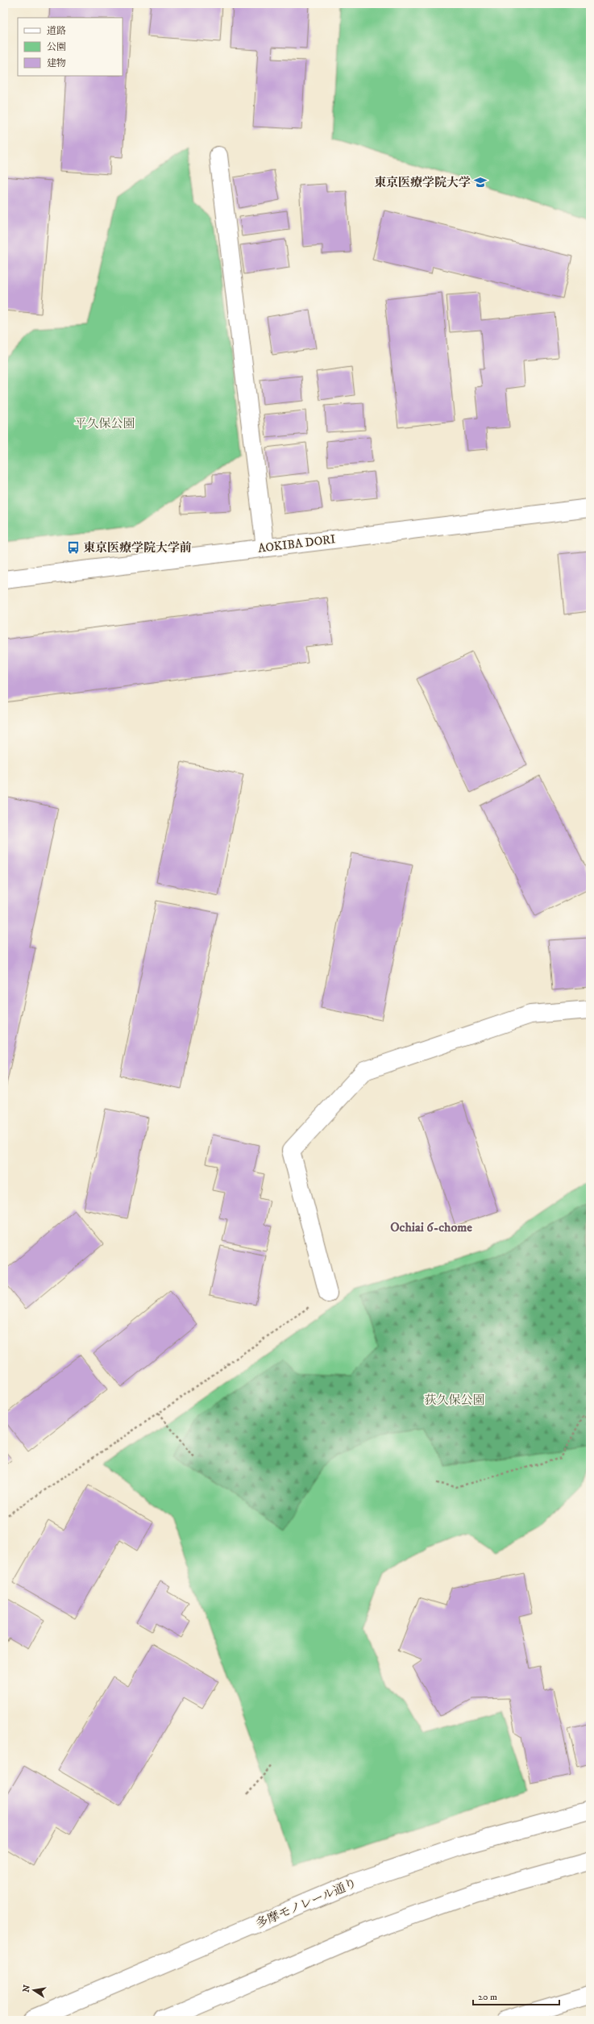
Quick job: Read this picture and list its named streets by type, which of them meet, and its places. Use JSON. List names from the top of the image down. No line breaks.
{"streets":{"street":["AOKIBA DORI","多摩モノレール通り"]},"districts":["Ochiai 6-chome"],"parks":["平久保公園","荻久保公園"],"places":{"school or university":["東京医療学院大学"],"bus stop":["東京医療学院大学前"]},"legend":["道路","公園","建物"],"scale_bar":"20 m","north":"left"}
